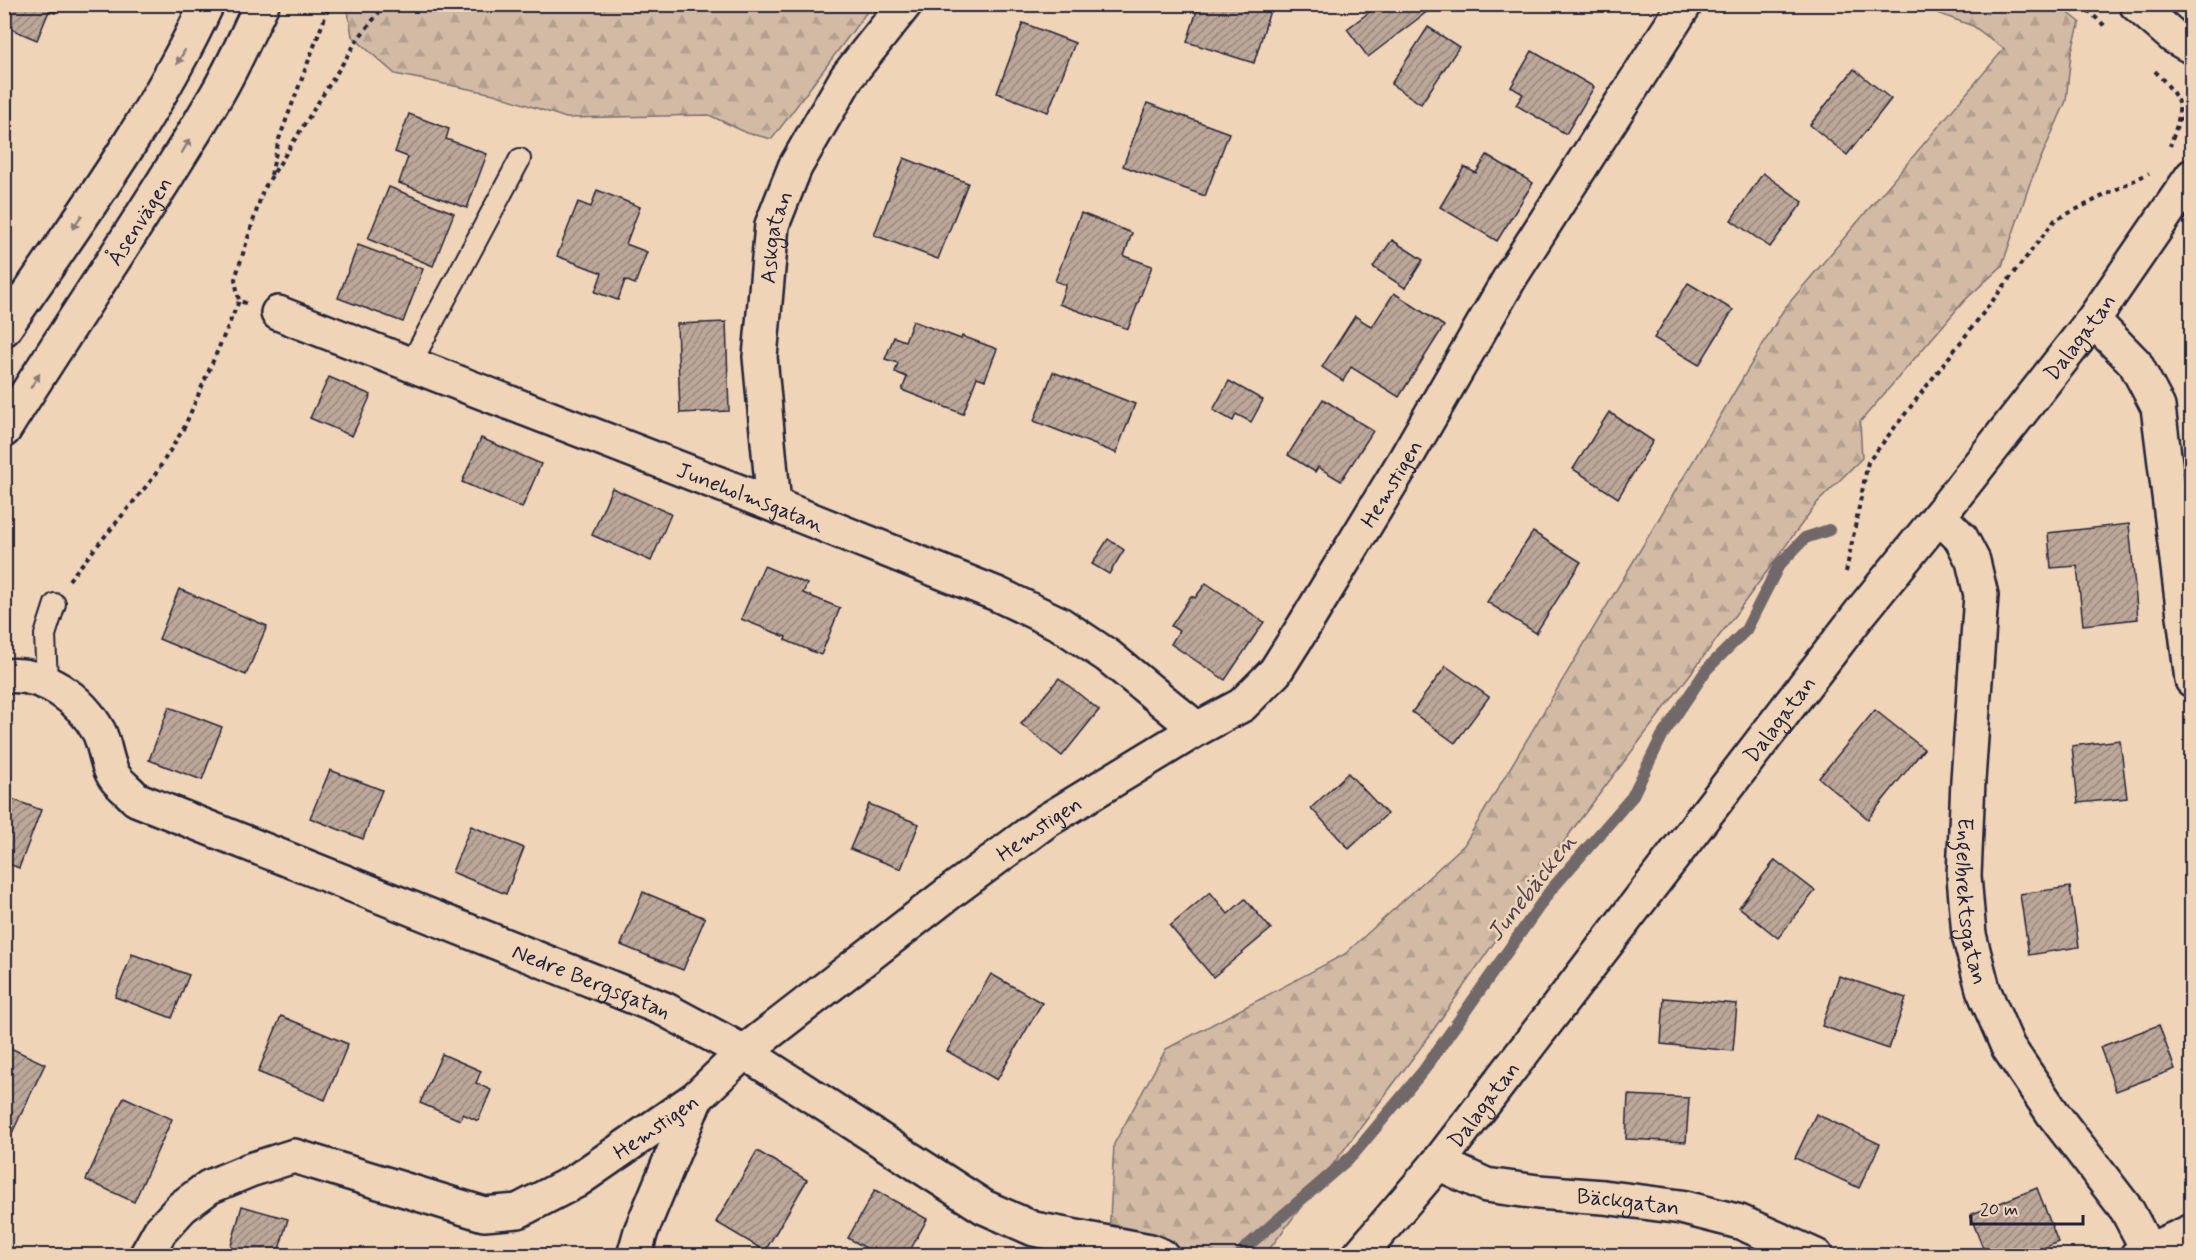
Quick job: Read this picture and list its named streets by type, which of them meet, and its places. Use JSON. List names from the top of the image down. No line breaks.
{"streets":{"street":["Åsenvägen","Askgatan","Dalagatan","Hemstigen","Juneholmsgatan","Engelbrektsgatan","Nedre Bergsgatan","Bäckgatan"]},"crossings":[["Askgatan","Juneholmsgatan"],["Dalagatan","Engelbrektsgatan"],["Dalagatan","Bäckgatan"],["Hemstigen","Juneholmsgatan"],["Hemstigen","Nedre Bergsgatan"]],"water":["Junebäcken"],"scale_bar":"20 m"}
